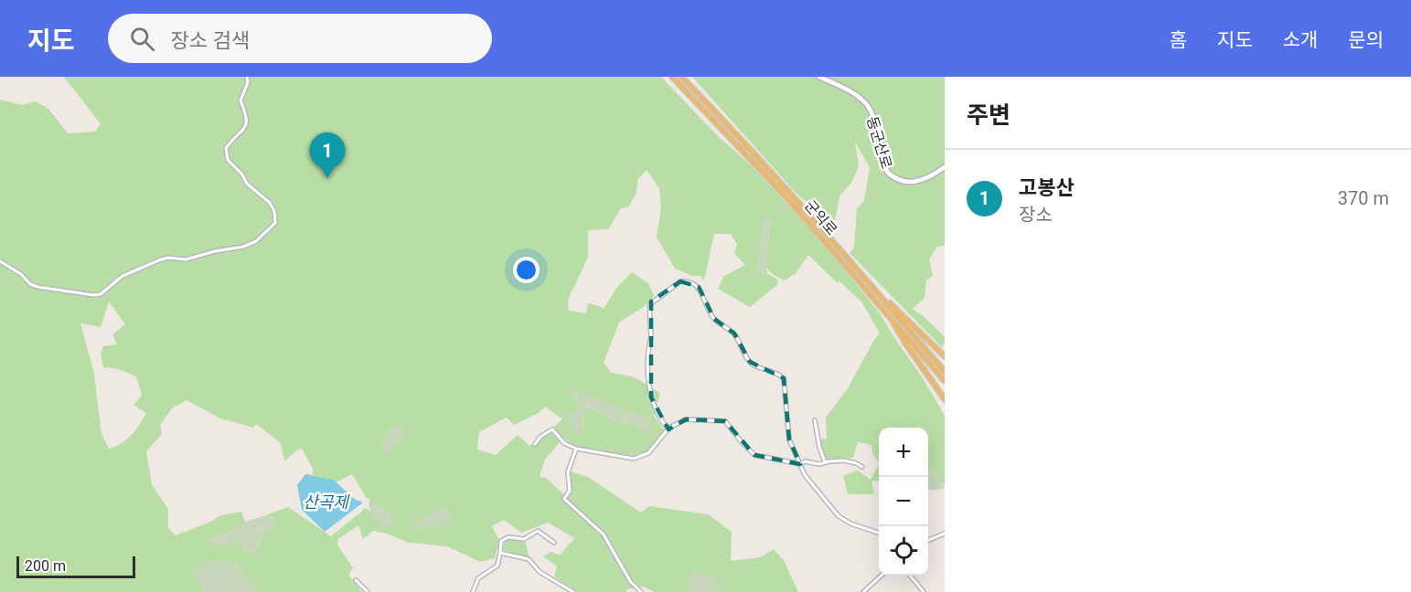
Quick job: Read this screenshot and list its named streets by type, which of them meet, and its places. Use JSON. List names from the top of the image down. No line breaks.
{"streets":{"highway":["군익로"],"street":["동군산로"]},"water":["산곡제"],"scale_bar":"200 m","page":{"header":"지도","search":"장소 검색","nav":["홈","지도","소개","문의"],"heading":"주변","pins":"1","list":[{"mark":"1","name":"고봉산","note":"장소","value":"370 m"}],"map_buttons":["+","−"],"scale":"200 m"}}
